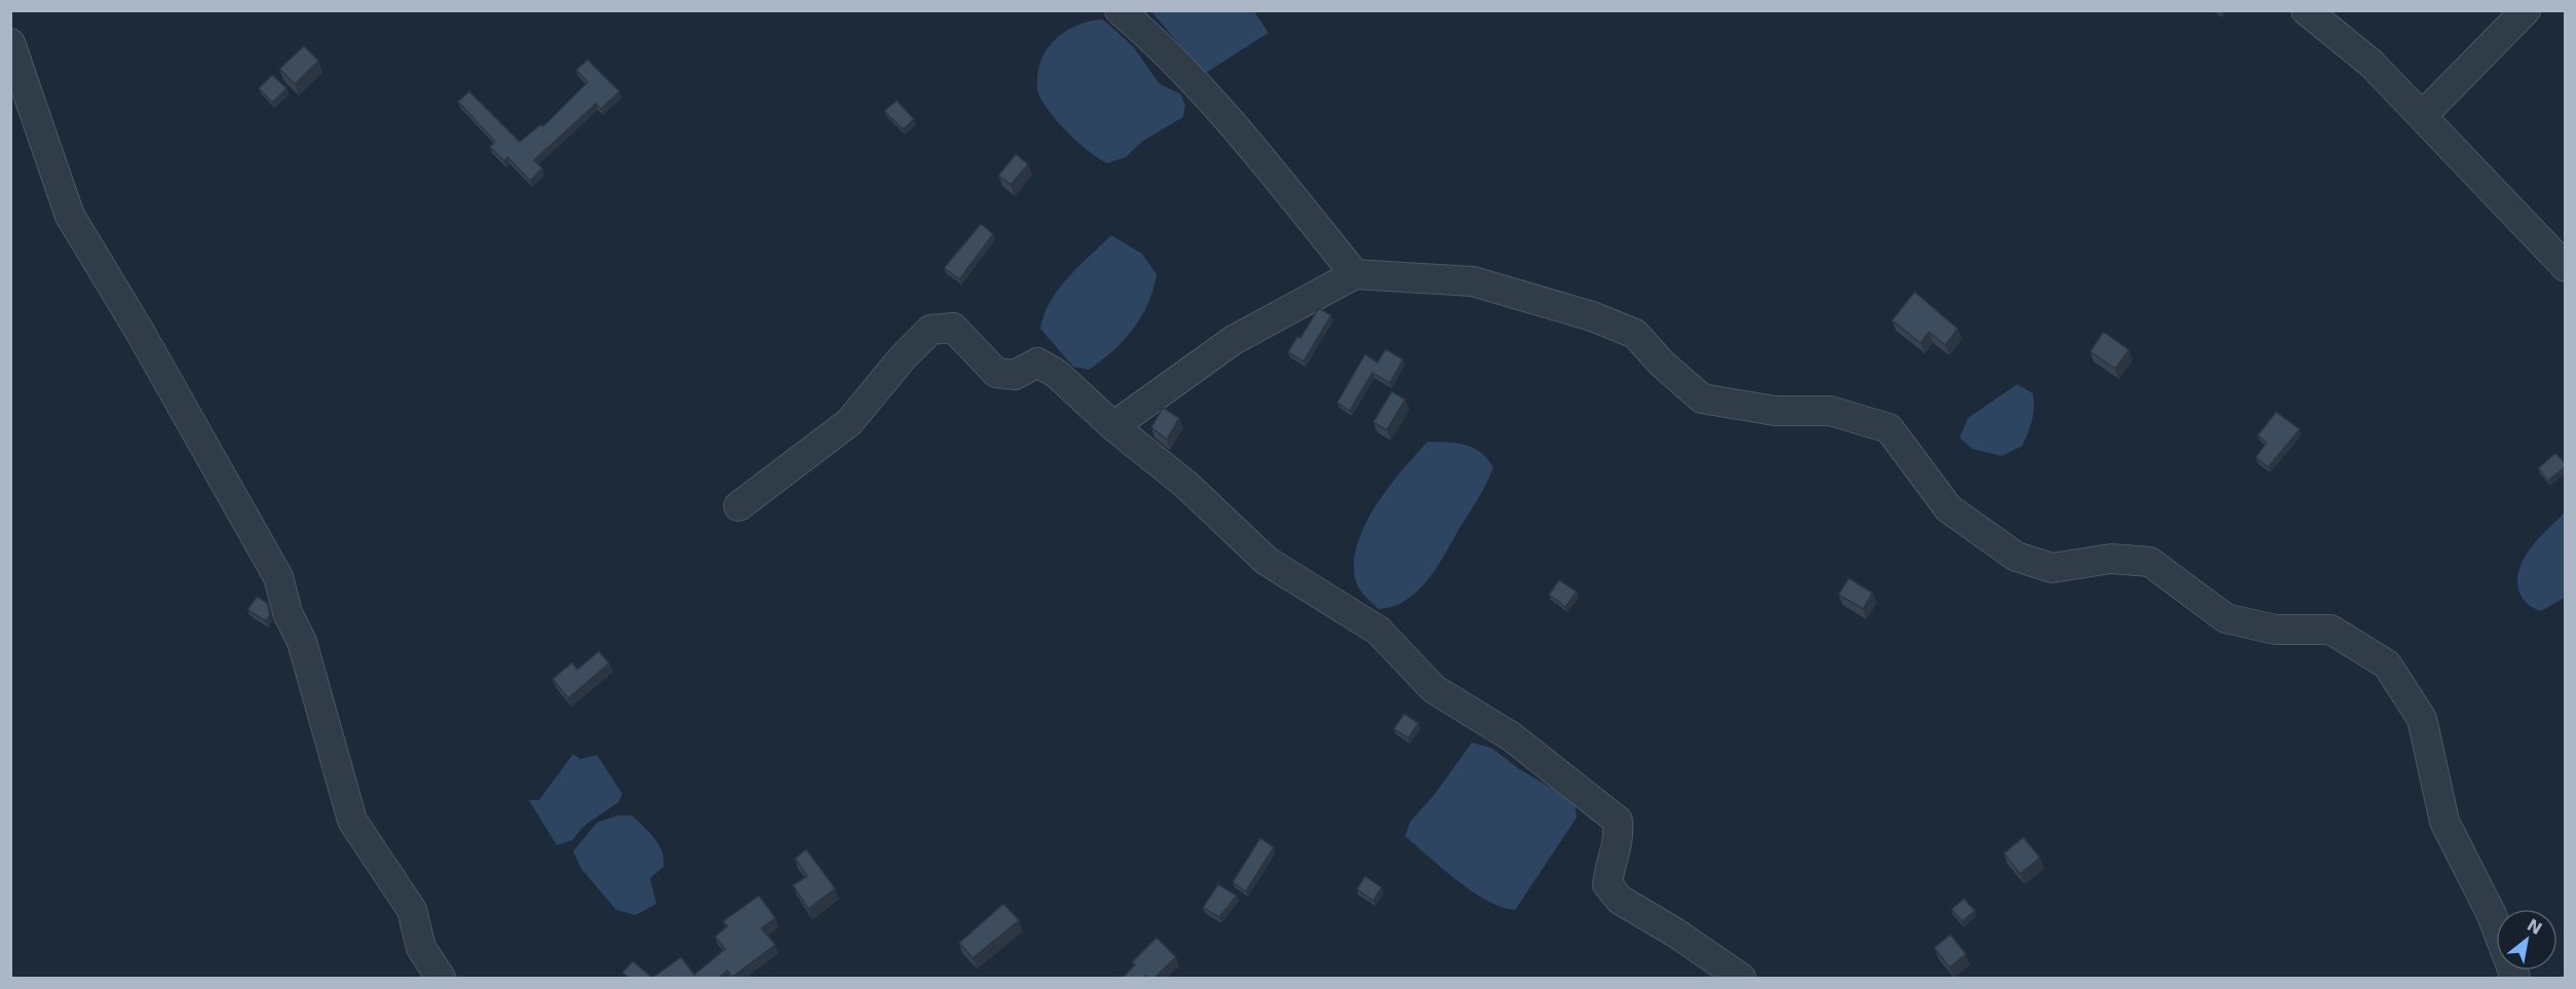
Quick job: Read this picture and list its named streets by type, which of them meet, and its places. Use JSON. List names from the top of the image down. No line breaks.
{"north":"top right"}
